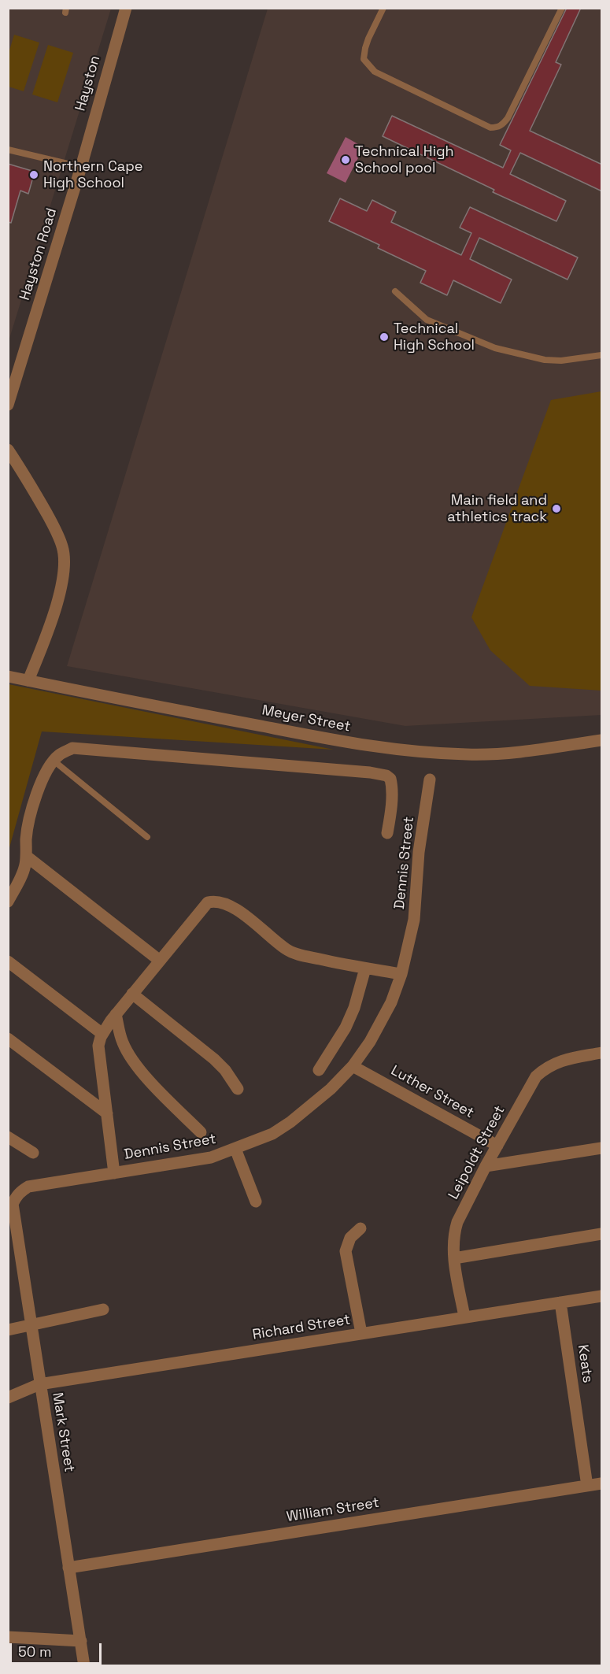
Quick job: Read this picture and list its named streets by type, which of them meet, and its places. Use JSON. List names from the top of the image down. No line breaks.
{"streets":{"street":["Hayston","Hayston Road","Meyer Street","Dennis Street","Luther Street","Leipoldt Street","Richard Street","Keats","Mark Street","William Street"]},"crossings":[["Hayston","Hayston Road"],["Dennis Street","Luther Street"],["Dennis Street","Mark Street"],["Luther Street","Leipoldt Street"],["Leipoldt Street","Richard Street"],["Richard Street","Keats"],["Richard Street","Mark Street"],["Keats","William Street"],["Mark Street","William Street"]],"places":["Technical High School pool","Northern Cape High School","Technical High School","Main field and athletics track"],"scale_bar":"50 m"}
